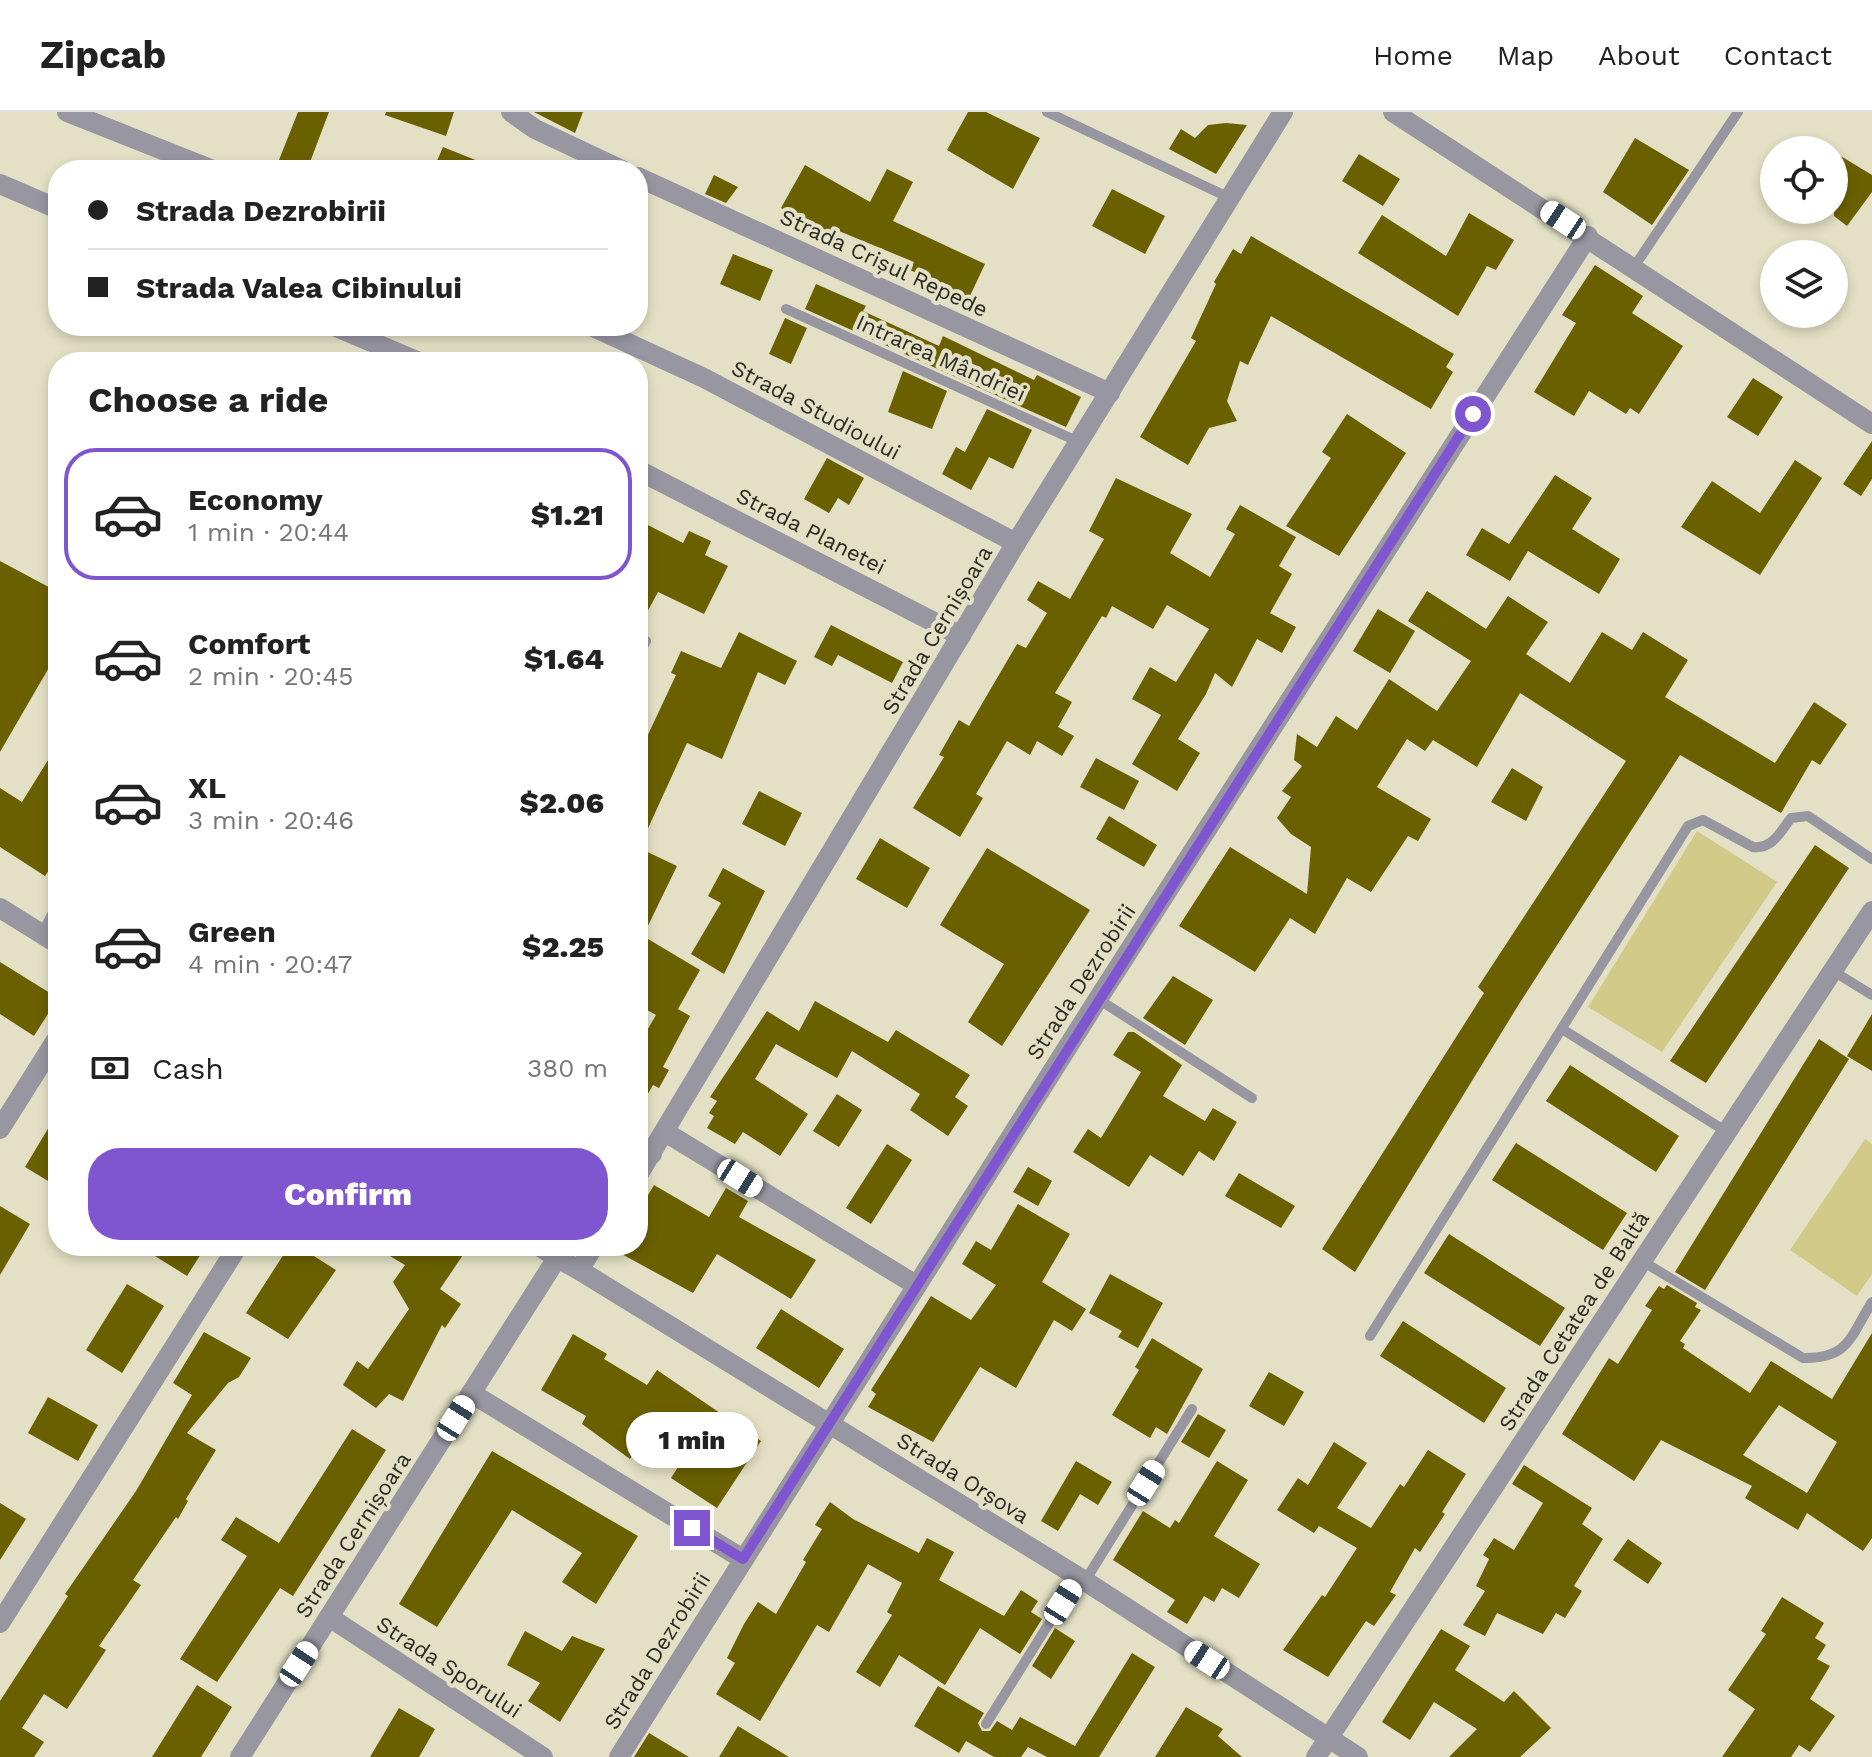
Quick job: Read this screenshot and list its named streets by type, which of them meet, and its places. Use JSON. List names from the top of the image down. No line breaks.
{"streets":{"street":["Strada Crișul Repede","Strada Studioului","Strada Planetei","Strada Cernișoara","Strada Dezrobirii","Strada Cetatea de Baltă","Strada Orșova","Strada Sporului"],"lane":["Intrarea Mândriei"]},"crossings":[["Strada Crișul Repede","Strada Cernișoara"],["Intrarea Mândriei","Strada Cernișoara"],["Strada Studioului","Strada Cernișoara"],["Strada Planetei","Strada Cernișoara"],["Strada Cernișoara","Strada Orșova"],["Strada Cernișoara","Strada Sporului"],["Strada Dezrobirii","Strada Orșova"],["Strada Cetatea de Baltă","Strada Orșova"]],"page":{"header":"Zipcab","nav":["Home","Map","About","Contact"],"banner":["Strada Dezrobirii","Strada Valea Cibinului"],"heading":"Choose a ride","list":[{"name":"Economy","note":"1 min · 20:44","value":"$1.21"},{"name":"Comfort","note":"2 min · 20:45","value":"$1.64"},{"name":"XL","note":"3 min · 20:46","value":"$2.06"},{"name":"Green","note":"4 min · 20:47","value":"$2.25"}],"pay":["Cash","380 m"],"buttons":"Confirm","bubble":"1 min"}}
